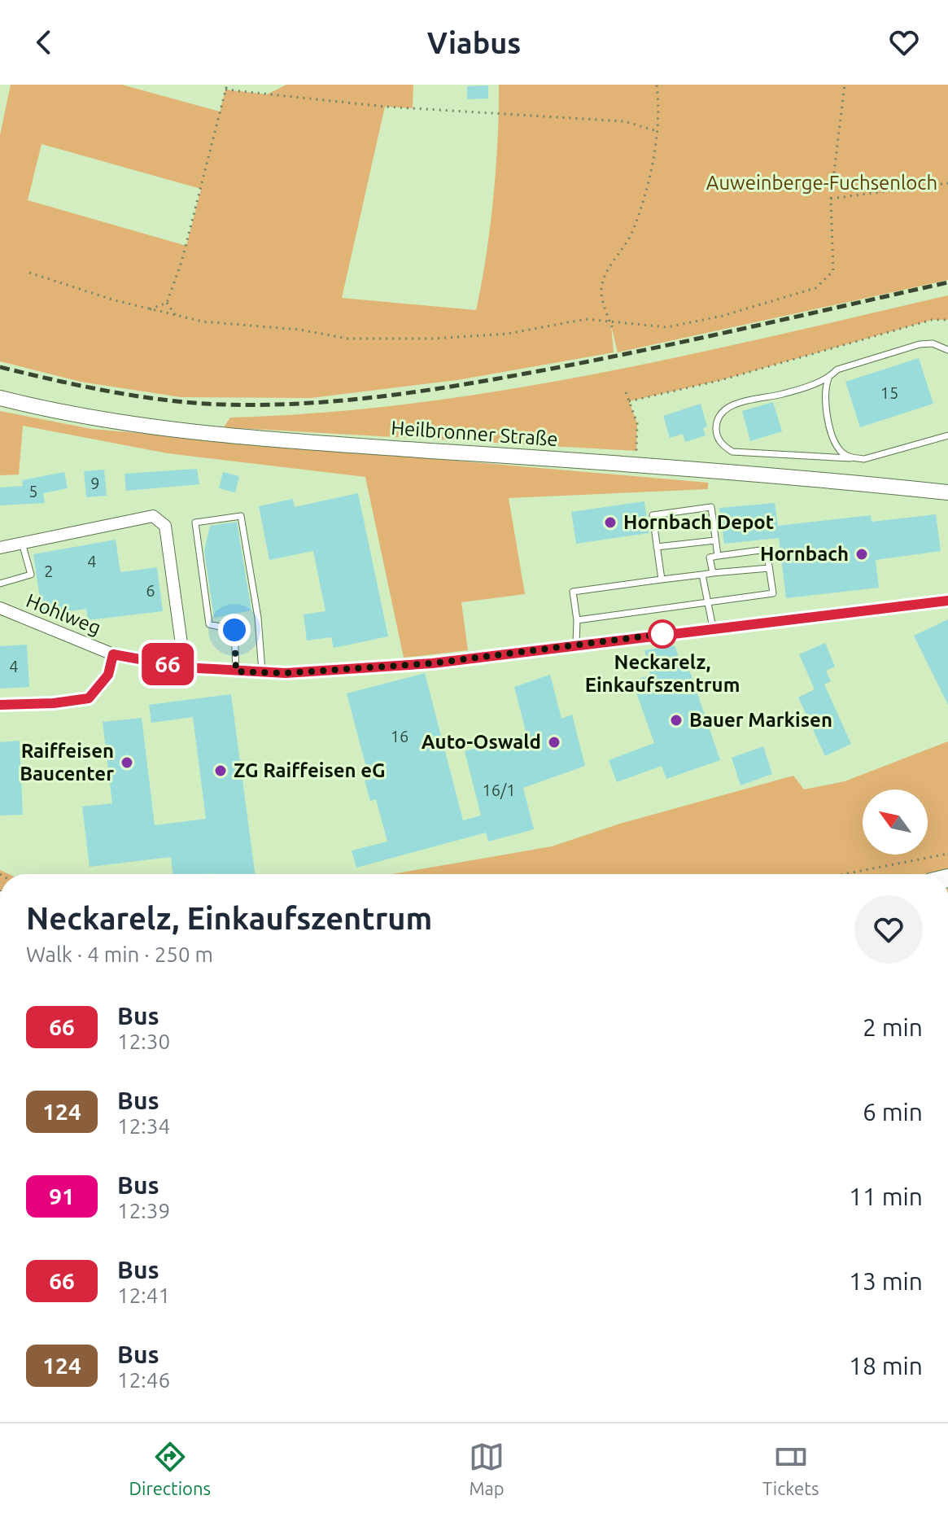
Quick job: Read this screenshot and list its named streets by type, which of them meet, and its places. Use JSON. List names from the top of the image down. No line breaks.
{"streets":{"street":["Heilbronner Straße","Hohlweg"]},"parks":["Auweinberge-Fuchsenloch"],"places":["Hornbach Depot","Hornbach","Neckarelz, Einkaufszentrum","Bauer Markisen","Auto-Oswald","Raiffeisen Baucenter","ZG Raiffeisen eG"],"lines":["bus line 66"],"house_numbers":["15","9","5","4","2","6","4","16","16/1"],"north":"top left","page":{"header":"Viabus","on_map":"66","heading":["Neckarelz, Einkaufszentrum","Walk · 4 min · 250 m"],"list":[{"mark":"66","name":"Bus","note":"12:30","value":"2 min"},{"mark":"124","name":"Bus","note":"12:34","value":"6 min"},{"mark":"91","name":"Bus","note":"12:39","value":"11 min"},{"mark":"66","name":"Bus","note":"12:41","value":"13 min"},{"mark":"124","name":"Bus","note":"12:46","value":"18 min"}],"tabs":["Directions","Map","Tickets"]}}
